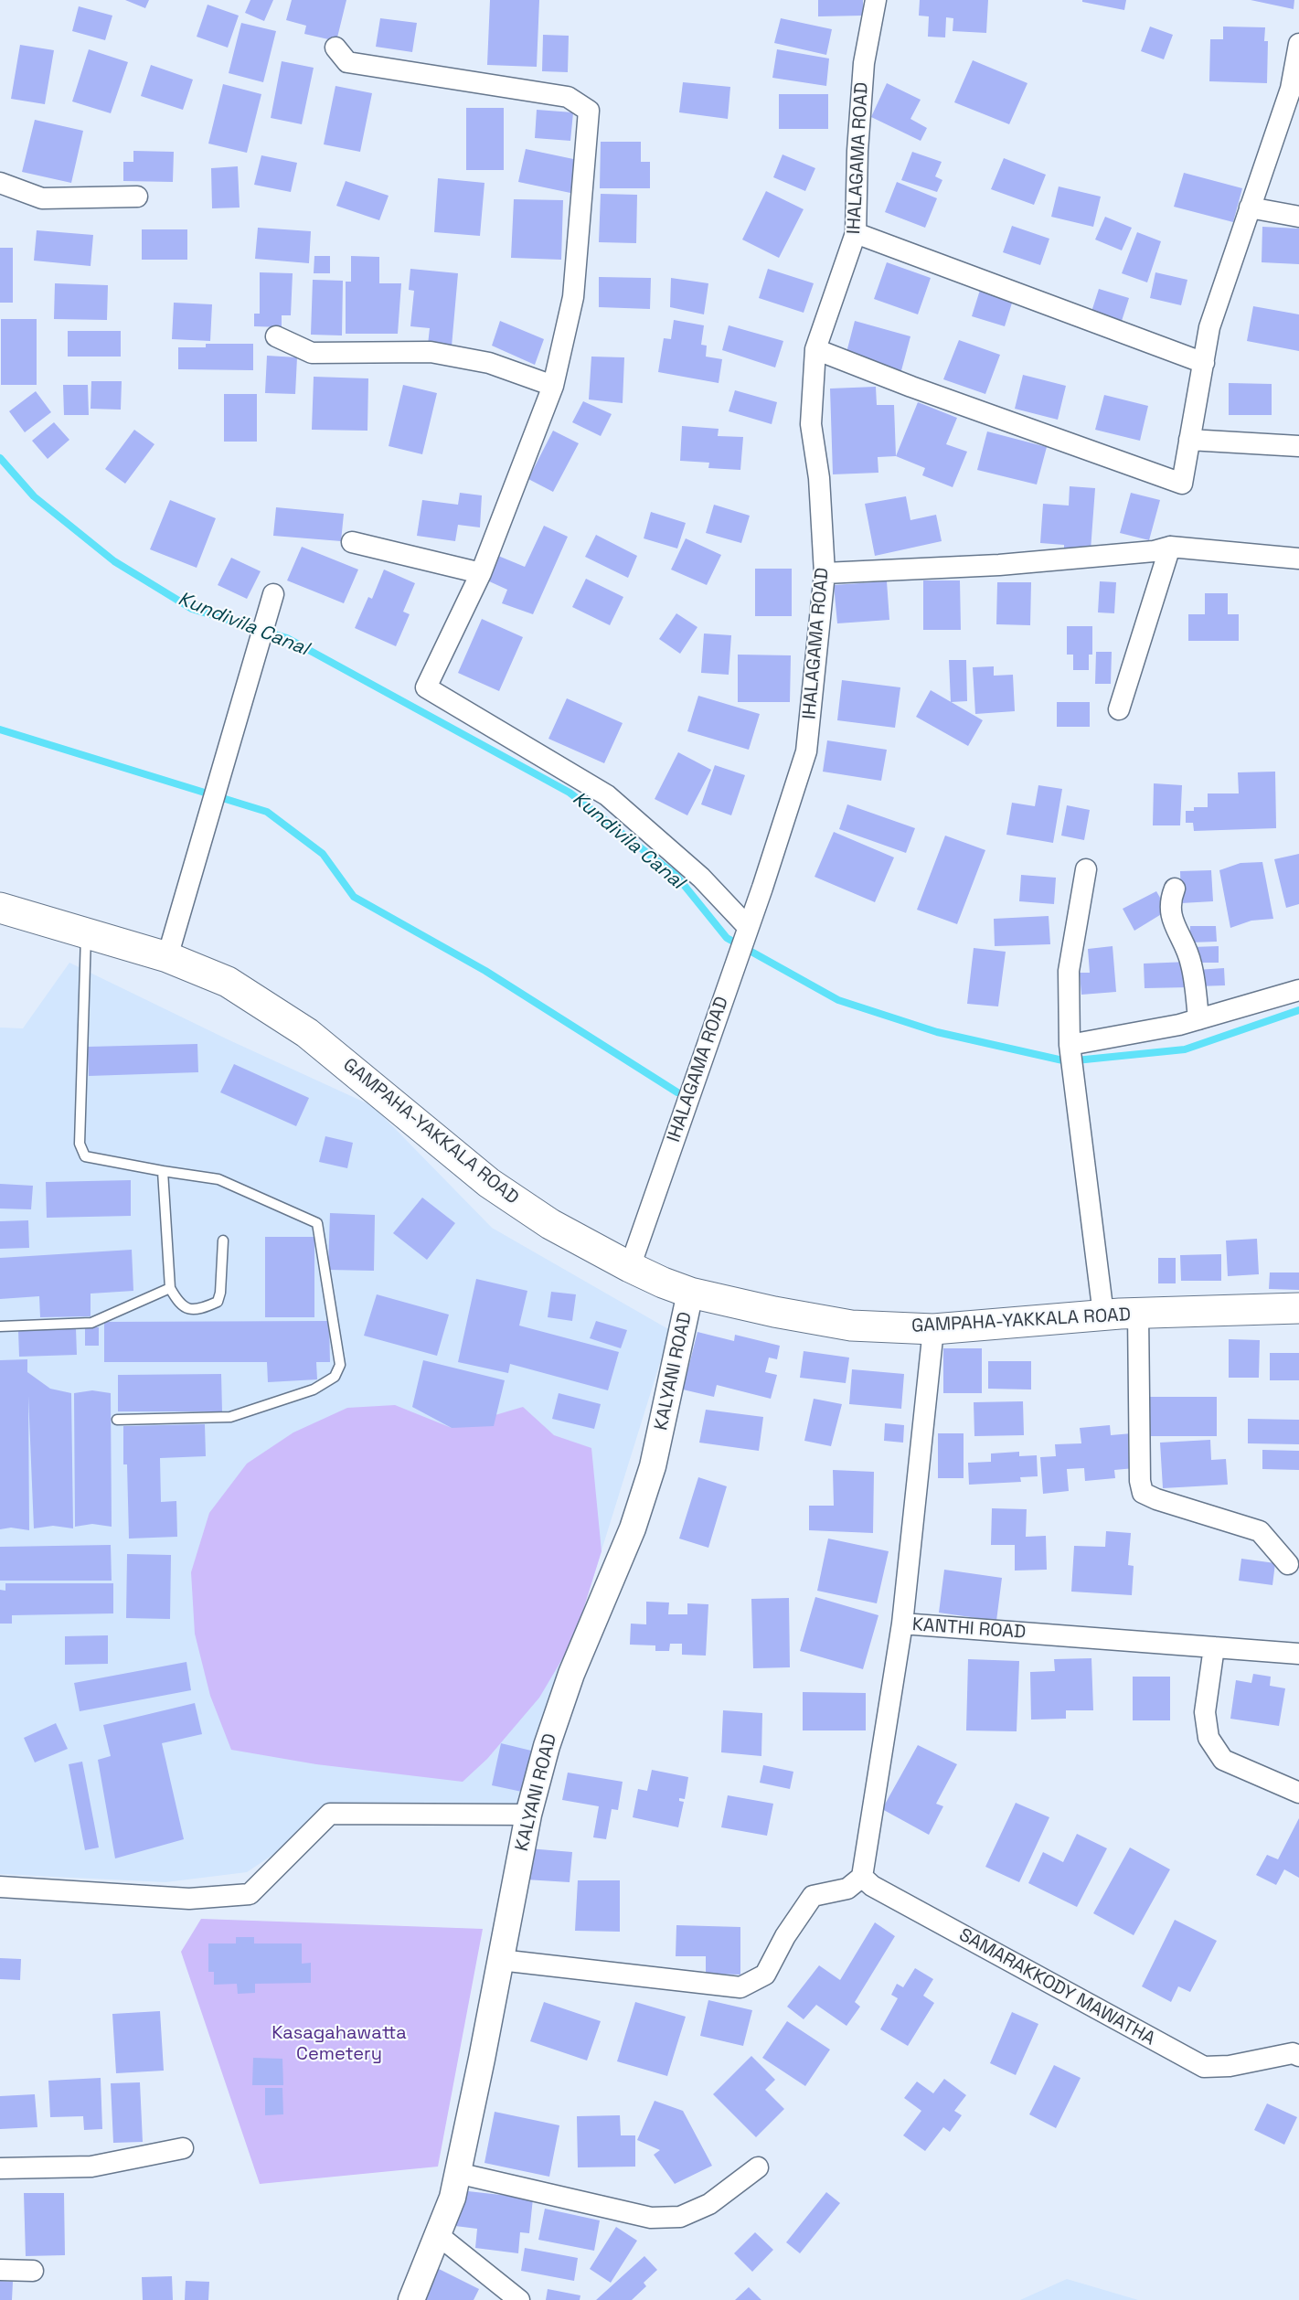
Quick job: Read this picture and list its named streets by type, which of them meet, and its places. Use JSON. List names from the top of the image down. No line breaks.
{"streets":{"highway":["GAMPAHA-YAKKALA ROAD"],"street":["IHALAGAMA ROAD","KALYANI ROAD","KANTHI ROAD","SAMARAKKODY MAWATHA"]},"crossings":[["IHALAGAMA ROAD","GAMPAHA-YAKKALA ROAD"],["GAMPAHA-YAKKALA ROAD","KALYANI ROAD"],["GAMPAHA-YAKKALA ROAD","KANTHI ROAD"]],"water":["Kundivila Canal"],"parks":["Kasagahawatta Cemetery"]}
